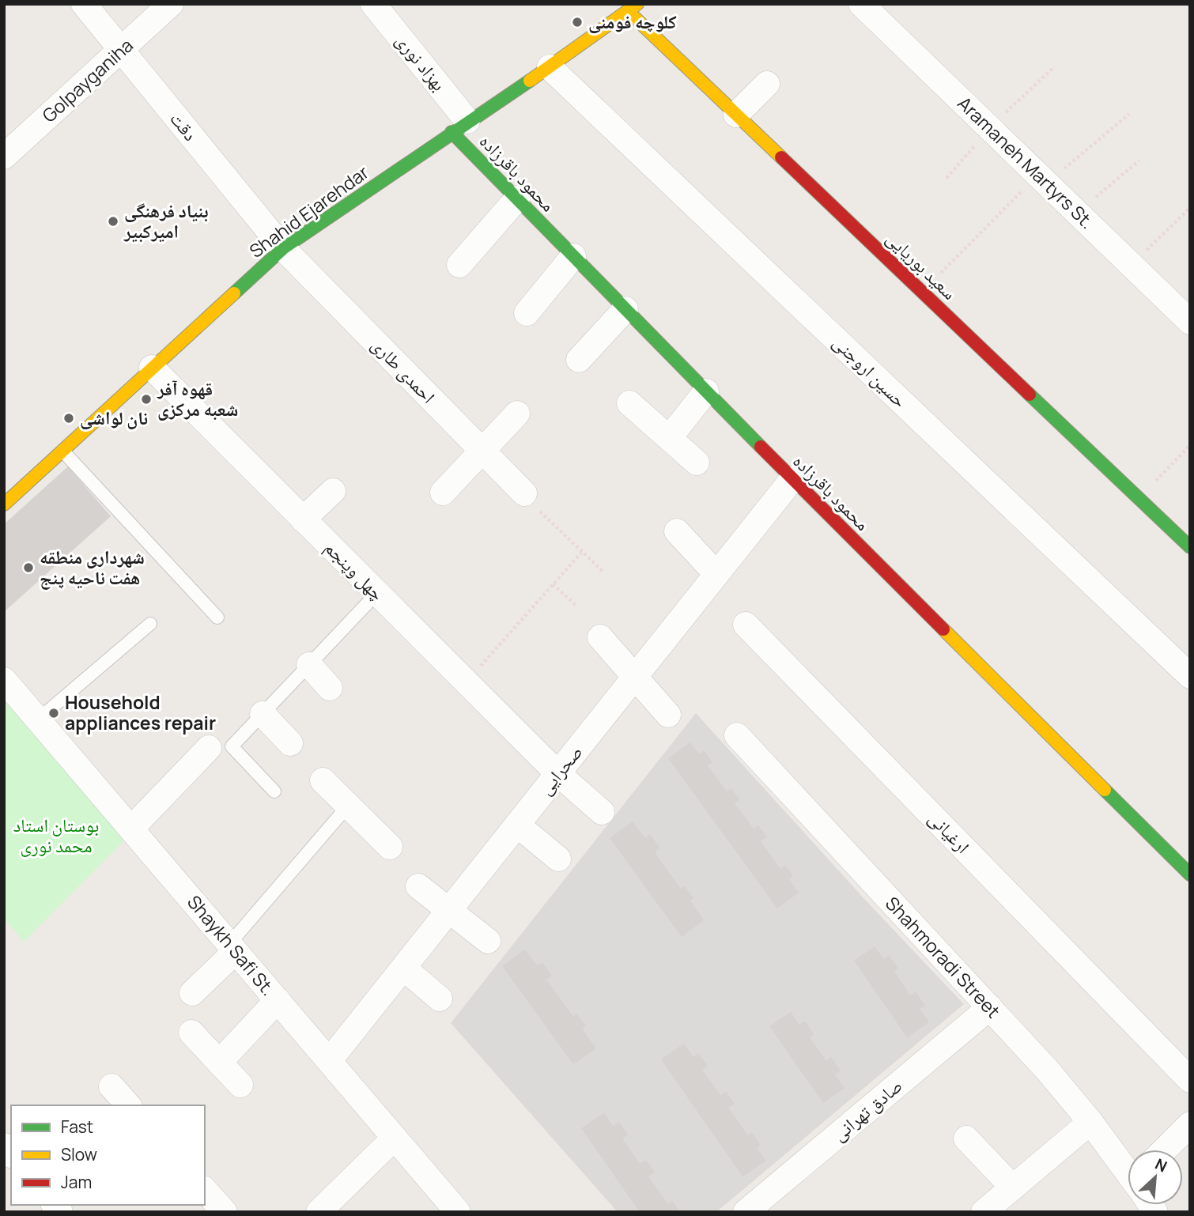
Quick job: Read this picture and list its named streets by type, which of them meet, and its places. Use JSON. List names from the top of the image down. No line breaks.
{"streets":{"street":["بهزاد نوری","Golpayganiha","دقت","Aramaneh Martyrs St.","محمود باقرزاده","Shahid Ejarehdar","سعید بوریایی","احمدی طاری","حسین اروجنی","چهل وپنجم","صحرایی","ارغیانی","Shaykh Safi St.","Shahmoradi Street","صادق تهرانی"]},"crossings":[["بهزاد نوری","محمود باقرزاده"],["بهزاد نوری","Shahid Ejarehdar"],["Golpayganiha","دقت"],["دقت","Shahid Ejarehdar"],["دقت","احمدی طاری"],["محمود باقرزاده","Shahid Ejarehdar"],["محمود باقرزاده","صحرایی"],["Shahid Ejarehdar","سعید بوریایی"],["Shahid Ejarehdar","احمدی طاری"],["Shahid Ejarehdar","حسین اروجنی"],["Shahid Ejarehdar","چهل وپنجم"],["چهل وپنجم","صحرایی"],["صحرایی","Shaykh Safi St."],["Shahmoradi Street","صادق تهرانی"]],"parks":["بوستان استاد محمد نوری"],"places":["کلوچه فومنی","بنیاد فرهنگی امیرکبیر","قهوه آفر شعبه مرکزی","نان لواشی","شهرداری منطقه هفت ناحیه پنج","Household appliances repair"],"legend":["Fast","Slow","Jam"],"north":"top right"}
